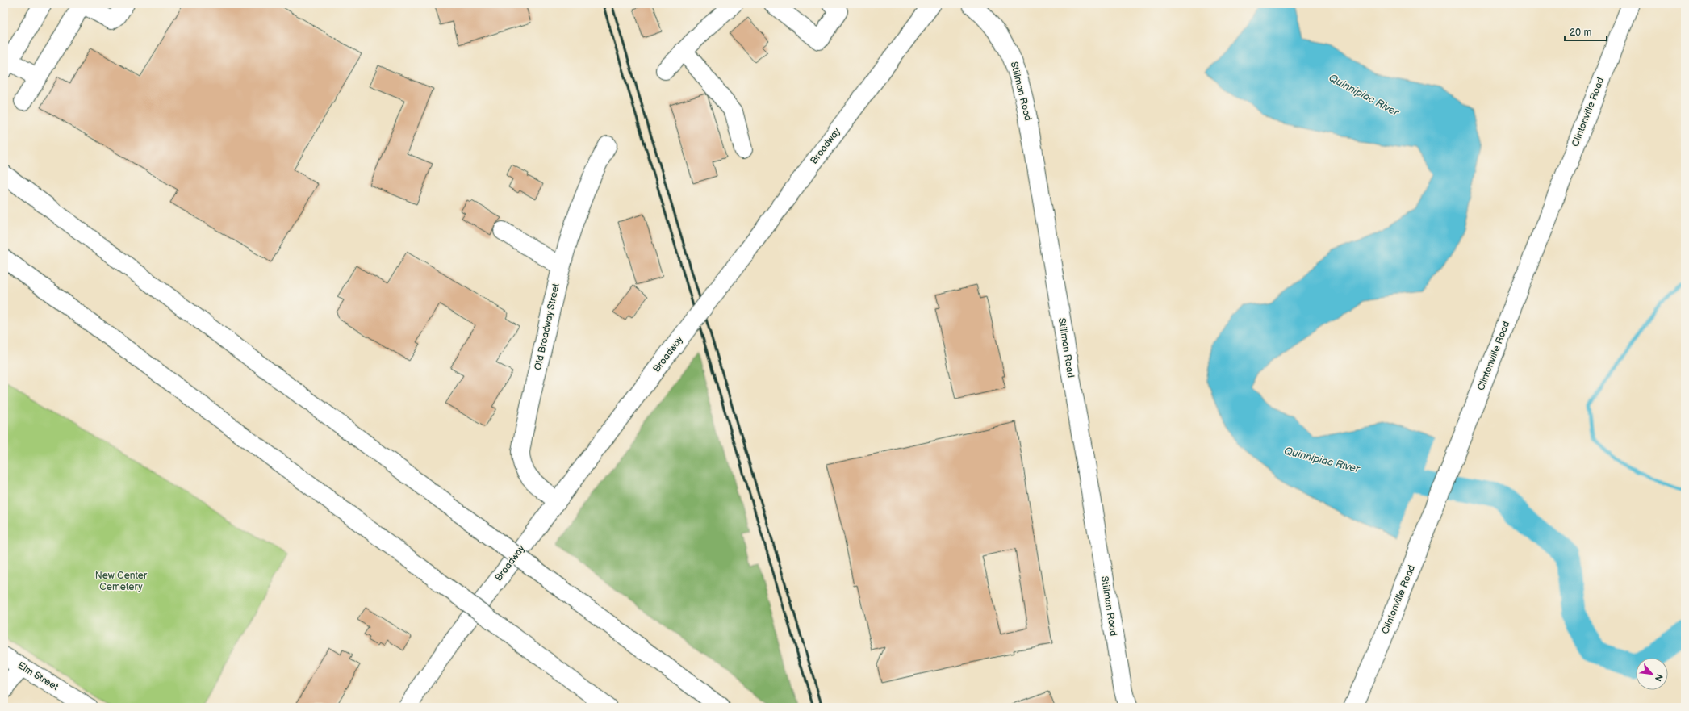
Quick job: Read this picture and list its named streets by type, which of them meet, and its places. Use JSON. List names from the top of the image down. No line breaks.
{"streets":{"main road":["Stillman Road","Clintonville Road","Broadway","Old Broadway Street","Elm Street"]},"crossings":[["Broadway","Old Broadway Street"]],"water":["Quinnipiac River"],"parks":["New Center Cemetery"],"scale_bar":"20 m","north":"bottom right"}
